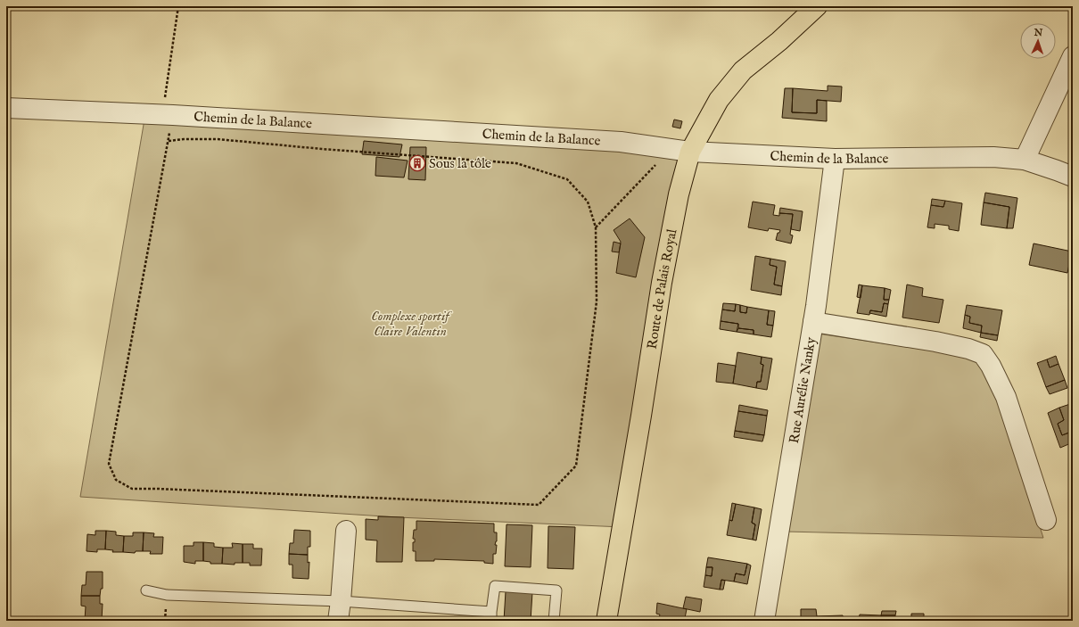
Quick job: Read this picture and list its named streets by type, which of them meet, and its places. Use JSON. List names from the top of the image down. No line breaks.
{"streets":{"main road":["Route de Palais Royal"],"street":["Chemin de la Balance","Rue Aurélie Nanky"]},"crossings":[["Chemin de la Balance","Route de Palais Royal"],["Chemin de la Balance","Rue Aurélie Nanky"]],"parks":["Complexe sportif Claire Valentin"],"places":{"building":["Sous la tôle"]},"north":"top"}
